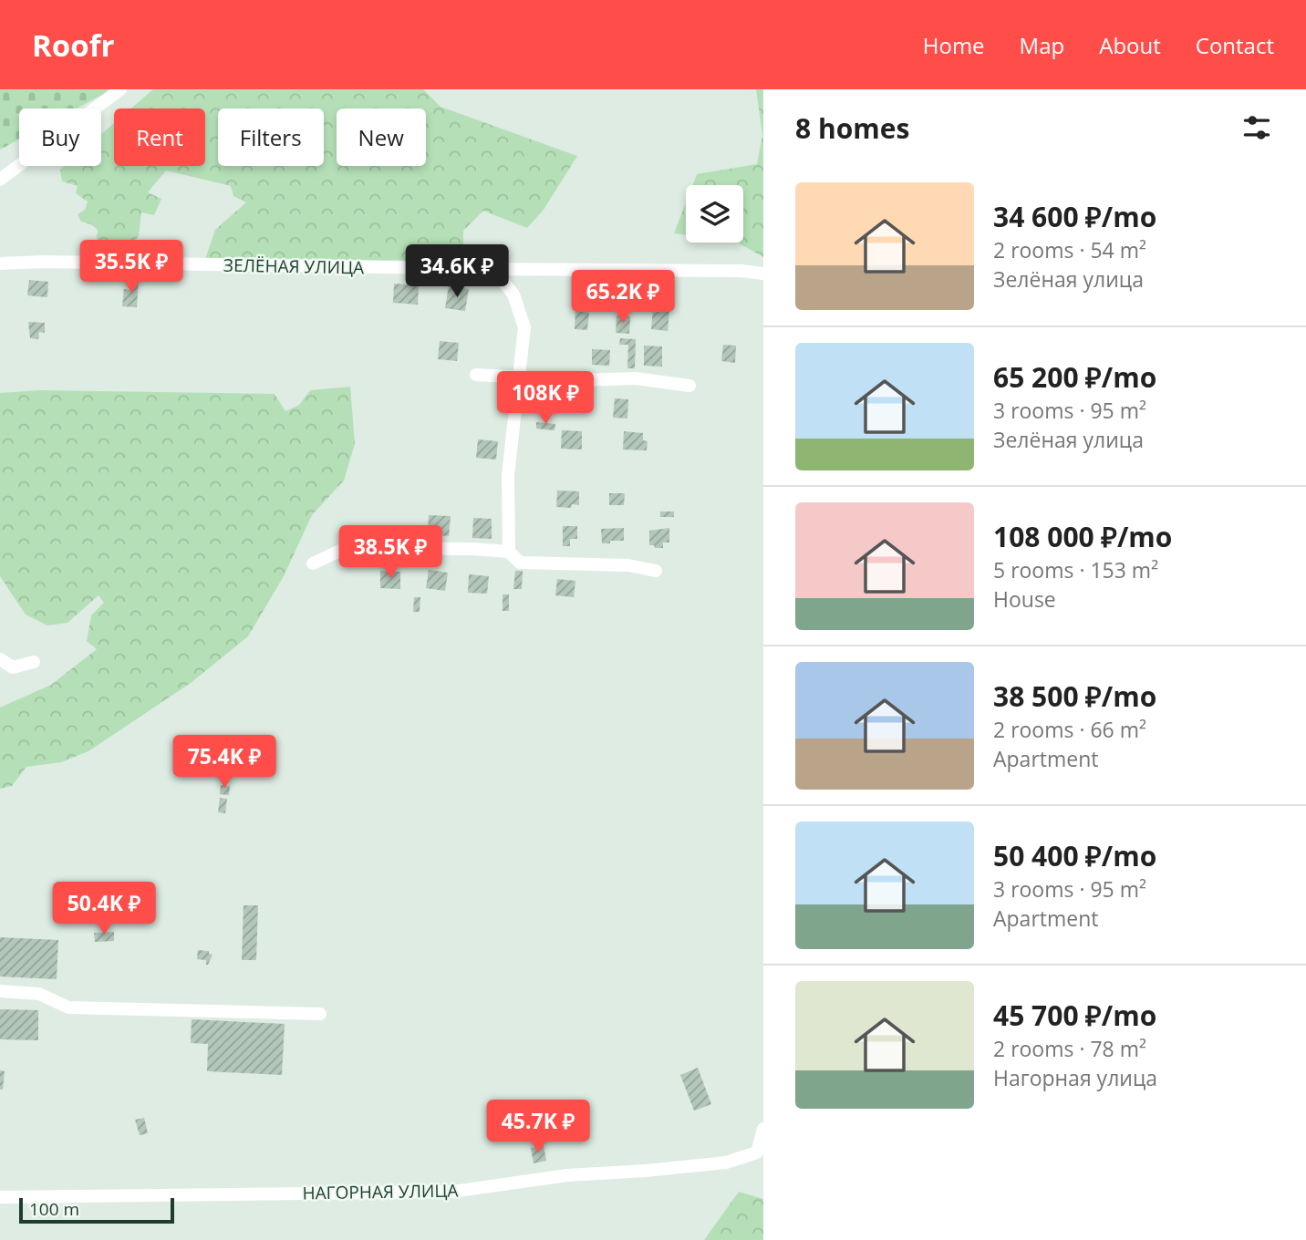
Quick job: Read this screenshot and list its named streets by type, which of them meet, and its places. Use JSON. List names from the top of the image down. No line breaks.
{"streets":{"street":["ЗЕЛЁНАЯ УЛИЦА","НАГОРНАЯ УЛИЦА"]},"scale_bar":"100 m","page":{"header":"Roofr","nav":["Home","Map","About","Contact"],"heading":"8 homes","chip":["Buy","Rent","Filters","New"],"list":[{"name":"34 600 ₽/mo","note":"2 rooms · 54 m² · Зелёная улица"},{"name":"65 200 ₽/mo","note":"3 rooms · 95 m² · Зелёная улица"},{"name":"108 000 ₽/mo","note":"5 rooms · 153 m² · House"},{"name":"38 500 ₽/mo","note":"2 rooms · 66 m² · Apartment"},{"name":"50 400 ₽/mo","note":"3 rooms · 95 m² · Apartment"},{"name":"45 700 ₽/mo","note":"2 rooms · 78 m² · Нагорная улица"}],"price":["35.5K ₽","34.6K ₽","65.2K ₽","108K ₽","38.5K ₽","75.4K ₽","50.4K ₽","45.7K ₽"],"scale":"100 m"}}
